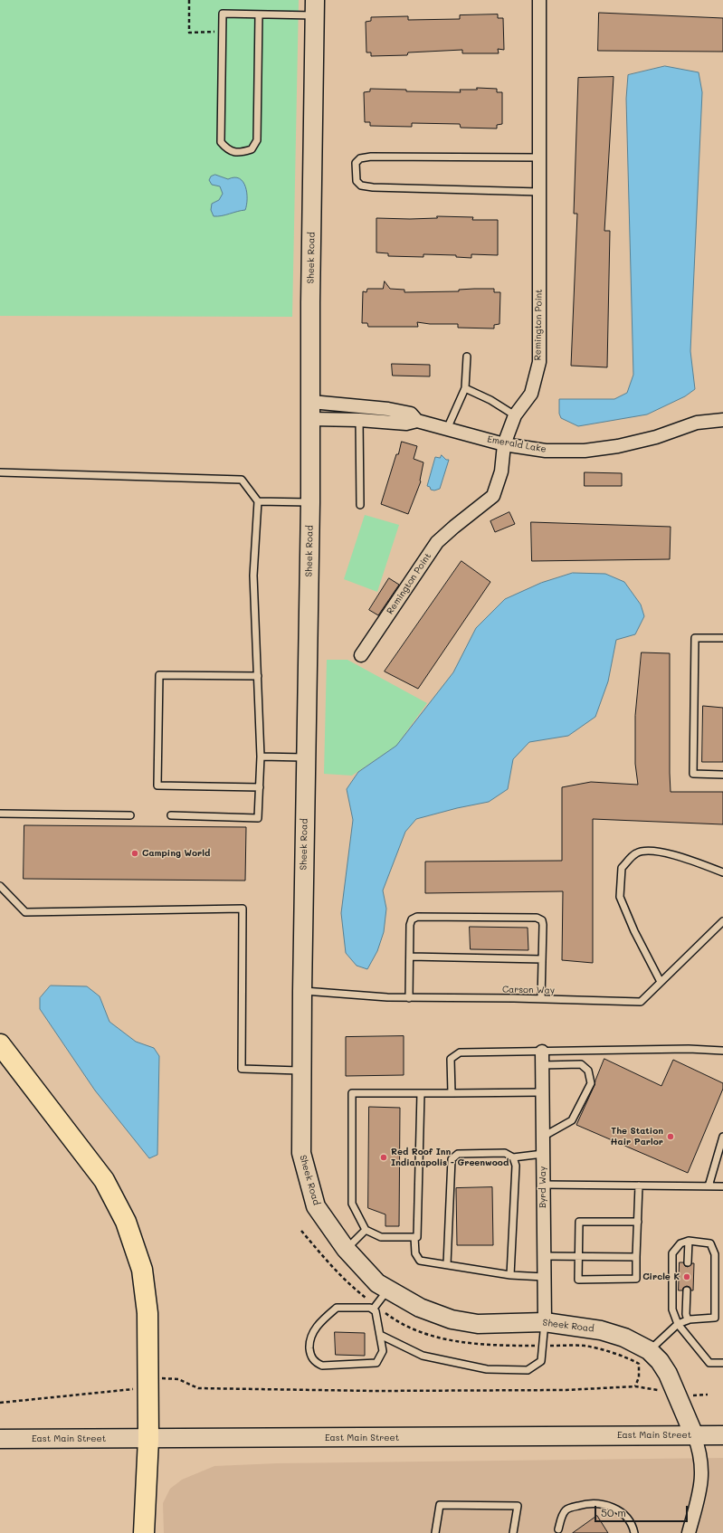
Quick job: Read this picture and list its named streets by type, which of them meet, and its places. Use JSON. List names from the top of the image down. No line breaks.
{"streets":{"street":["Sheek Road","Remington Point","Emerald Lake","Byrd Way","East Main Street"],"lane":["Carson Way"]},"crossings":[["Sheek Road","Emerald Lake"],["Sheek Road","Carson Way"],["Sheek Road","Byrd Way"],["Sheek Road","East Main Street"],["Remington Point","Emerald Lake"]],"places":["Camping World","The Station Hair Parlor","Red Roof Inn Indianapolis - Greenwood","Circle K"],"scale_bar":"50 m"}
